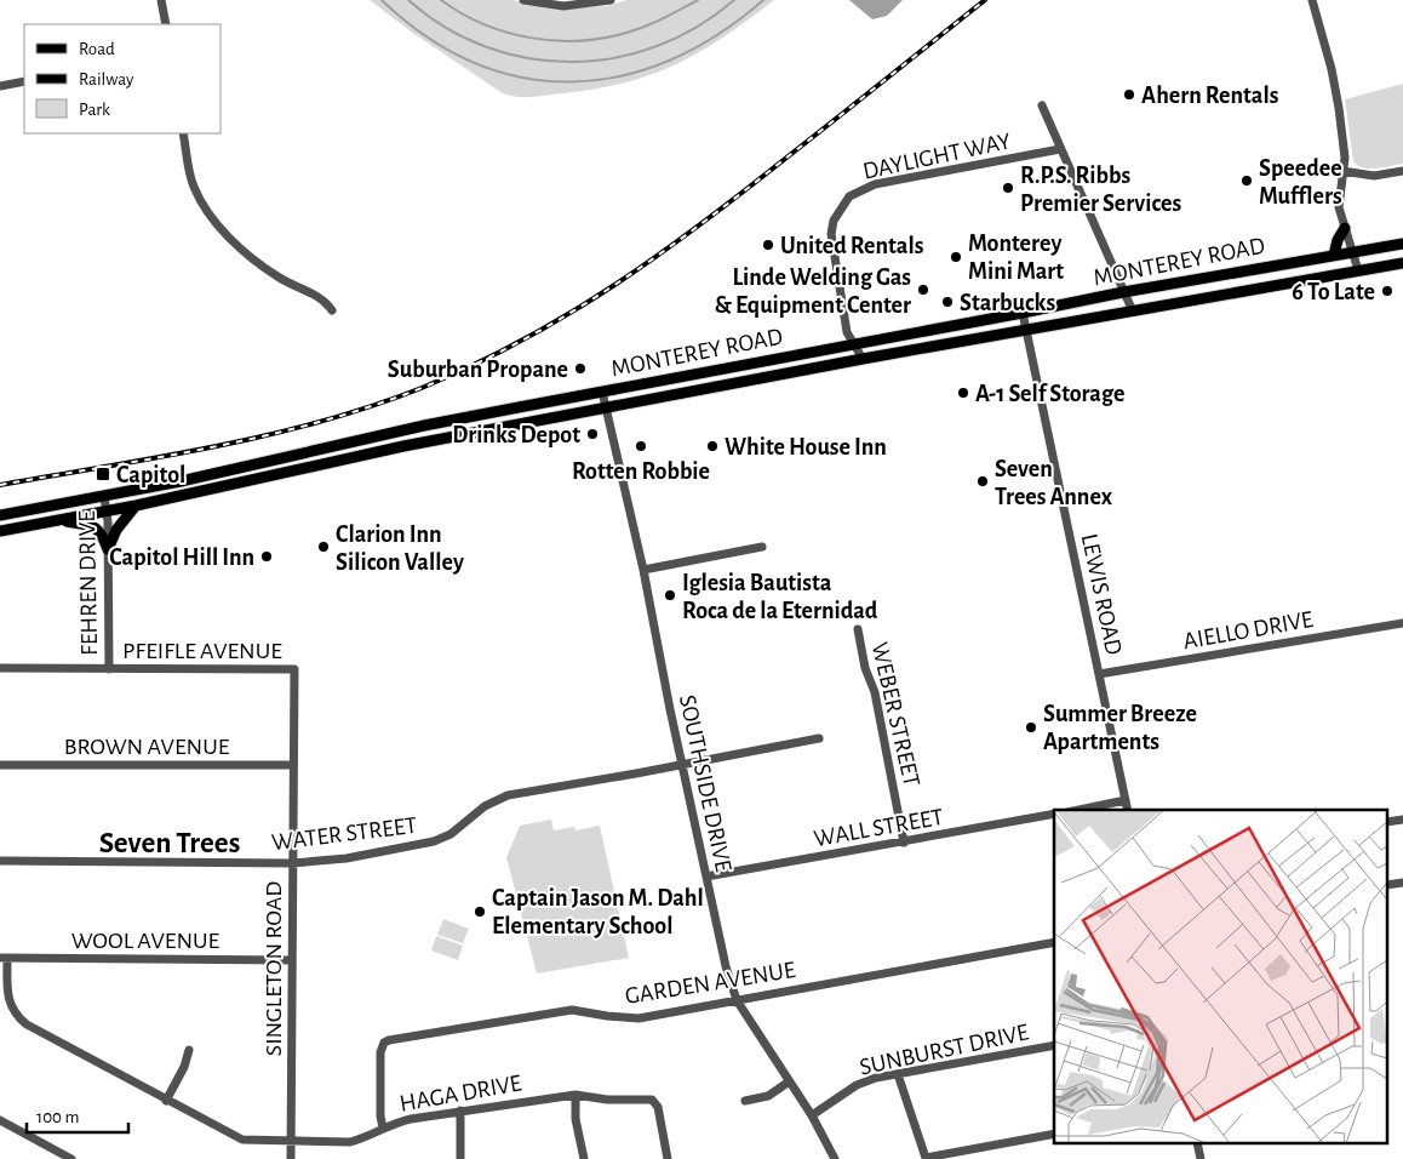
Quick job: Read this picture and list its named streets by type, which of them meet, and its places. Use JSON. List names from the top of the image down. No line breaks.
{"streets":{"main road":["MONTEREY ROAD"],"street":["DAYLIGHT WAY","FEHREN DRIVE","LEWIS ROAD","AIELLO DRIVE","PFEIFLE AVENUE","WEBER STREET","BROWN AVENUE","SOUTHSIDE DRIVE","WALL STREET","WATER STREET","WOOL AVENUE","SINGLETON ROAD","GARDEN AVENUE","SUNBURST DRIVE","HAGA DRIVE"]},"crossings":[["DAYLIGHT WAY","MONTEREY ROAD"],["MONTEREY ROAD","FEHREN DRIVE"],["MONTEREY ROAD","LEWIS ROAD"],["MONTEREY ROAD","SOUTHSIDE DRIVE"],["FEHREN DRIVE","PFEIFLE AVENUE"],["LEWIS ROAD","AIELLO DRIVE"],["PFEIFLE AVENUE","SINGLETON ROAD"],["WEBER STREET","WALL STREET"],["BROWN AVENUE","SINGLETON ROAD"],["SOUTHSIDE DRIVE","WALL STREET"],["SOUTHSIDE DRIVE","WATER STREET"],["SOUTHSIDE DRIVE","GARDEN AVENUE"],["SOUTHSIDE DRIVE","SUNBURST DRIVE"],["WATER STREET","SINGLETON ROAD"],["WOOL AVENUE","SINGLETON ROAD"],["WOOL AVENUE","HAGA DRIVE"],["SINGLETON ROAD","HAGA DRIVE"],["GARDEN AVENUE","HAGA DRIVE"]],"districts":["Seven Trees"],"places":{"other":["Ahern Rentals","Speedee Mufflers","R.P.S. Ribbs Premier Services","United Rentals","Monterey Mini Mart","Linde Welding Gas & Equipment Center","6 To Late","Starbucks","Suburban Propane","A-1 Self Storage","Drinks Depot","Rotten Robbie","White House Inn","Seven Trees Annex","Clarion Inn Silicon Valley","Capitol Hill Inn","Iglesia Bautista Roca de la Eternidad","Summer Breeze Apartments","Captain Jason M. Dahl Elementary School"],"transit":["Capitol"]},"legend":["Road","Railway","Park"],"scale_bar":"100 m"}
